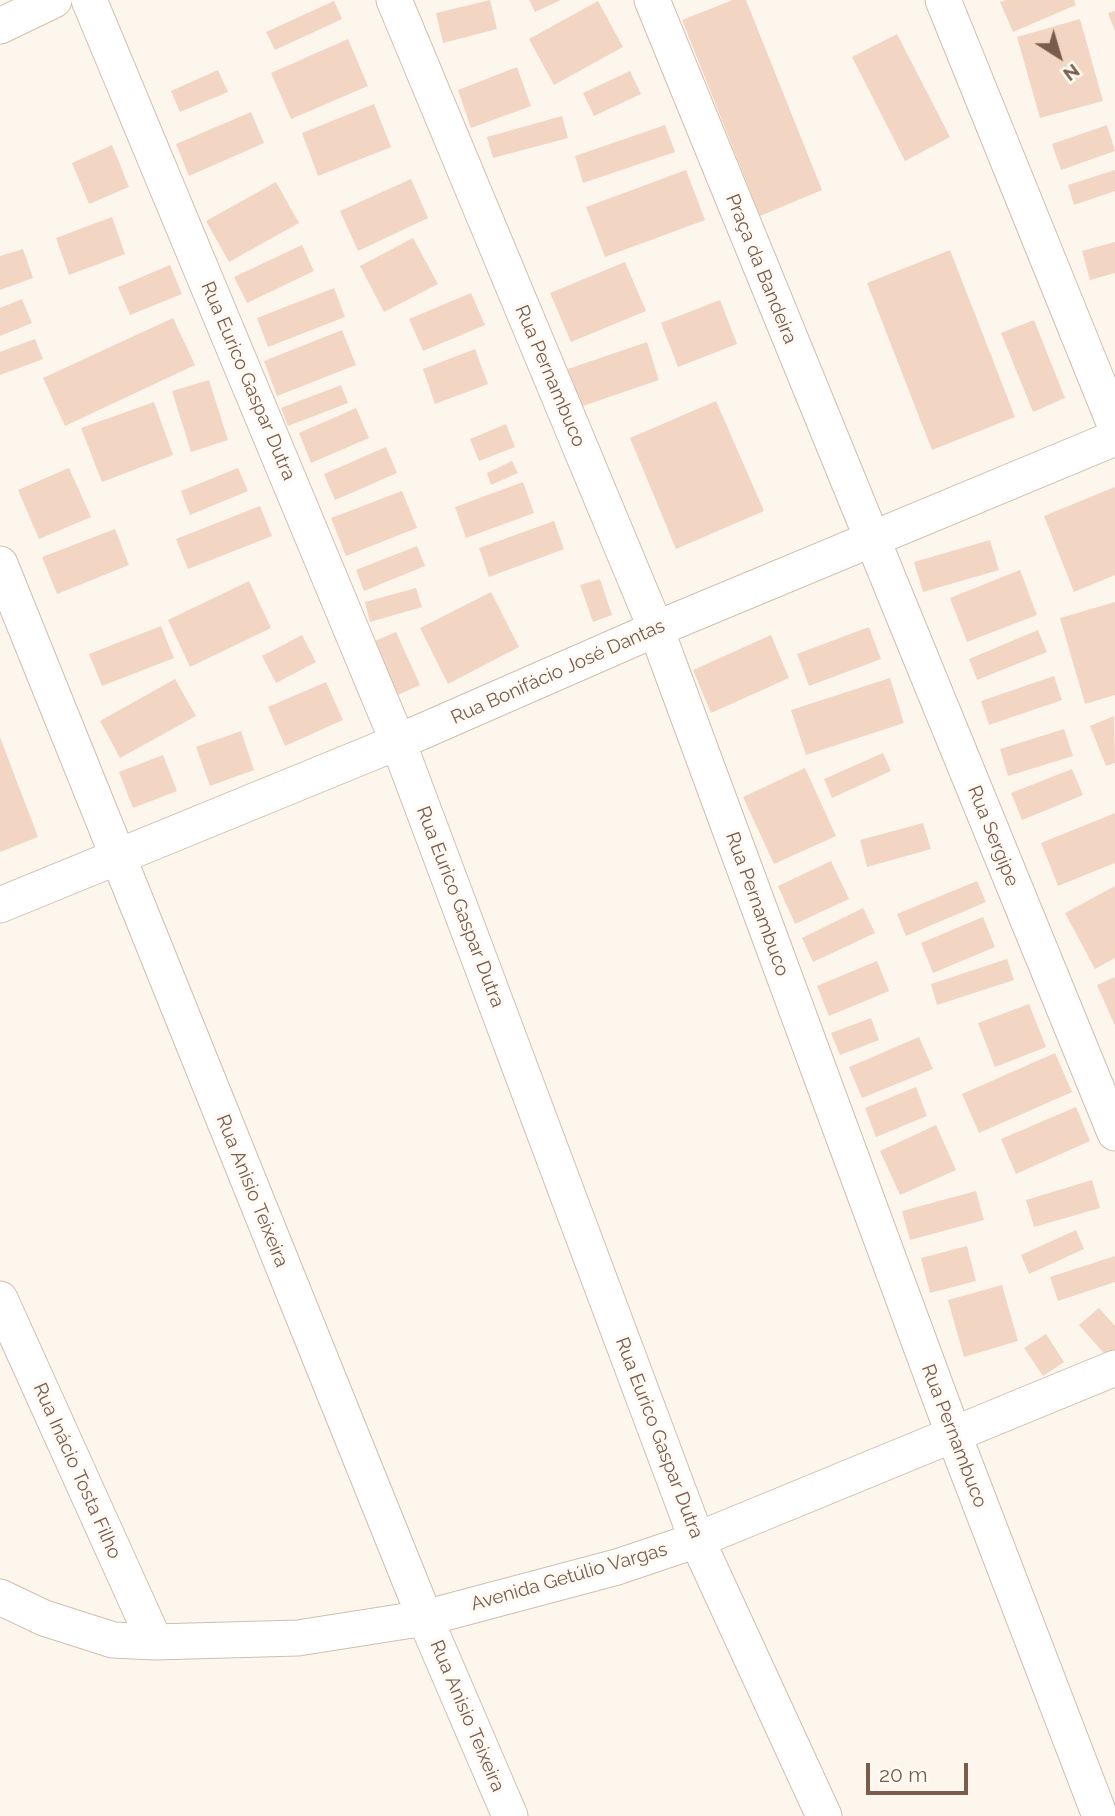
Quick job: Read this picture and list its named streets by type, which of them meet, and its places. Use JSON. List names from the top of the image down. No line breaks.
{"streets":{"street":["Praça da Bandeira","Rua Pernambuco","Rua Eurico Gaspar Dutra","Rua Bonifácio José Dantas","Rua Sergipe","Rua Anisio Teixeira","Rua Inácio Tosta Filho","Avenida Getúlio Vargas"]},"crossings":[["Praça da Bandeira","Rua Bonifácio José Dantas"],["Praça da Bandeira","Rua Sergipe"],["Rua Pernambuco","Rua Bonifácio José Dantas"],["Rua Pernambuco","Avenida Getúlio Vargas"],["Rua Eurico Gaspar Dutra","Rua Bonifácio José Dantas"],["Rua Eurico Gaspar Dutra","Avenida Getúlio Vargas"],["Rua Bonifácio José Dantas","Rua Sergipe"],["Rua Bonifácio José Dantas","Rua Anisio Teixeira"],["Rua Anisio Teixeira","Avenida Getúlio Vargas"],["Rua Inácio Tosta Filho","Avenida Getúlio Vargas"]],"scale_bar":"20 m","north":"bottom right"}
